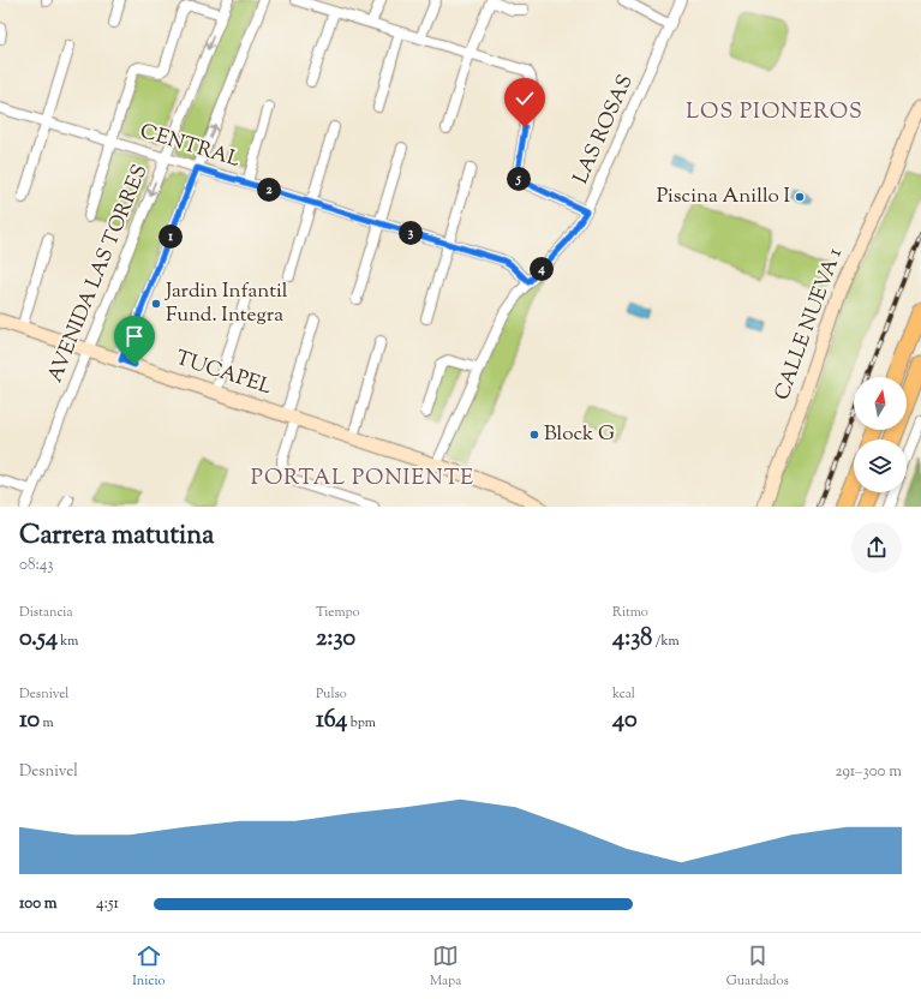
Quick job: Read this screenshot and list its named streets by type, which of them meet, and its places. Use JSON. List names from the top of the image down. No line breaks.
{"streets":{"main road":["CALLE NUEVA 1","TUCAPEL"],"street":["LAS ROSAS","CENTRAL","AVENIDA LAS TORRES"]},"crossings":[["LAS ROSAS","CENTRAL"],["LAS ROSAS","TUCAPEL"],["CENTRAL","AVENIDA LAS TORRES"],["AVENIDA LAS TORRES","TUCAPEL"]],"districts":["LOS PIONEROS","PORTAL PONIENTE"],"places":["Piscina Anillo I","Jardin Infantil Fund. Integra","Block G"],"north":"top","page":{"pins":["5","2","3","1","4"],"heading":["Carrera matutina","08:43"],"stats":[["Distancia","0.54 km"],["Tiempo","2:30"],["Ritmo","4:38 /km"],["Desnivel","10 m"],["Pulso","164 bpm"],["kcal","40"]],"chart":["Desnivel","291–300 m"],"list":[{"name":"100 m","note":"4:51"}],"tabs":["Inicio","Mapa","Guardados"]}}
